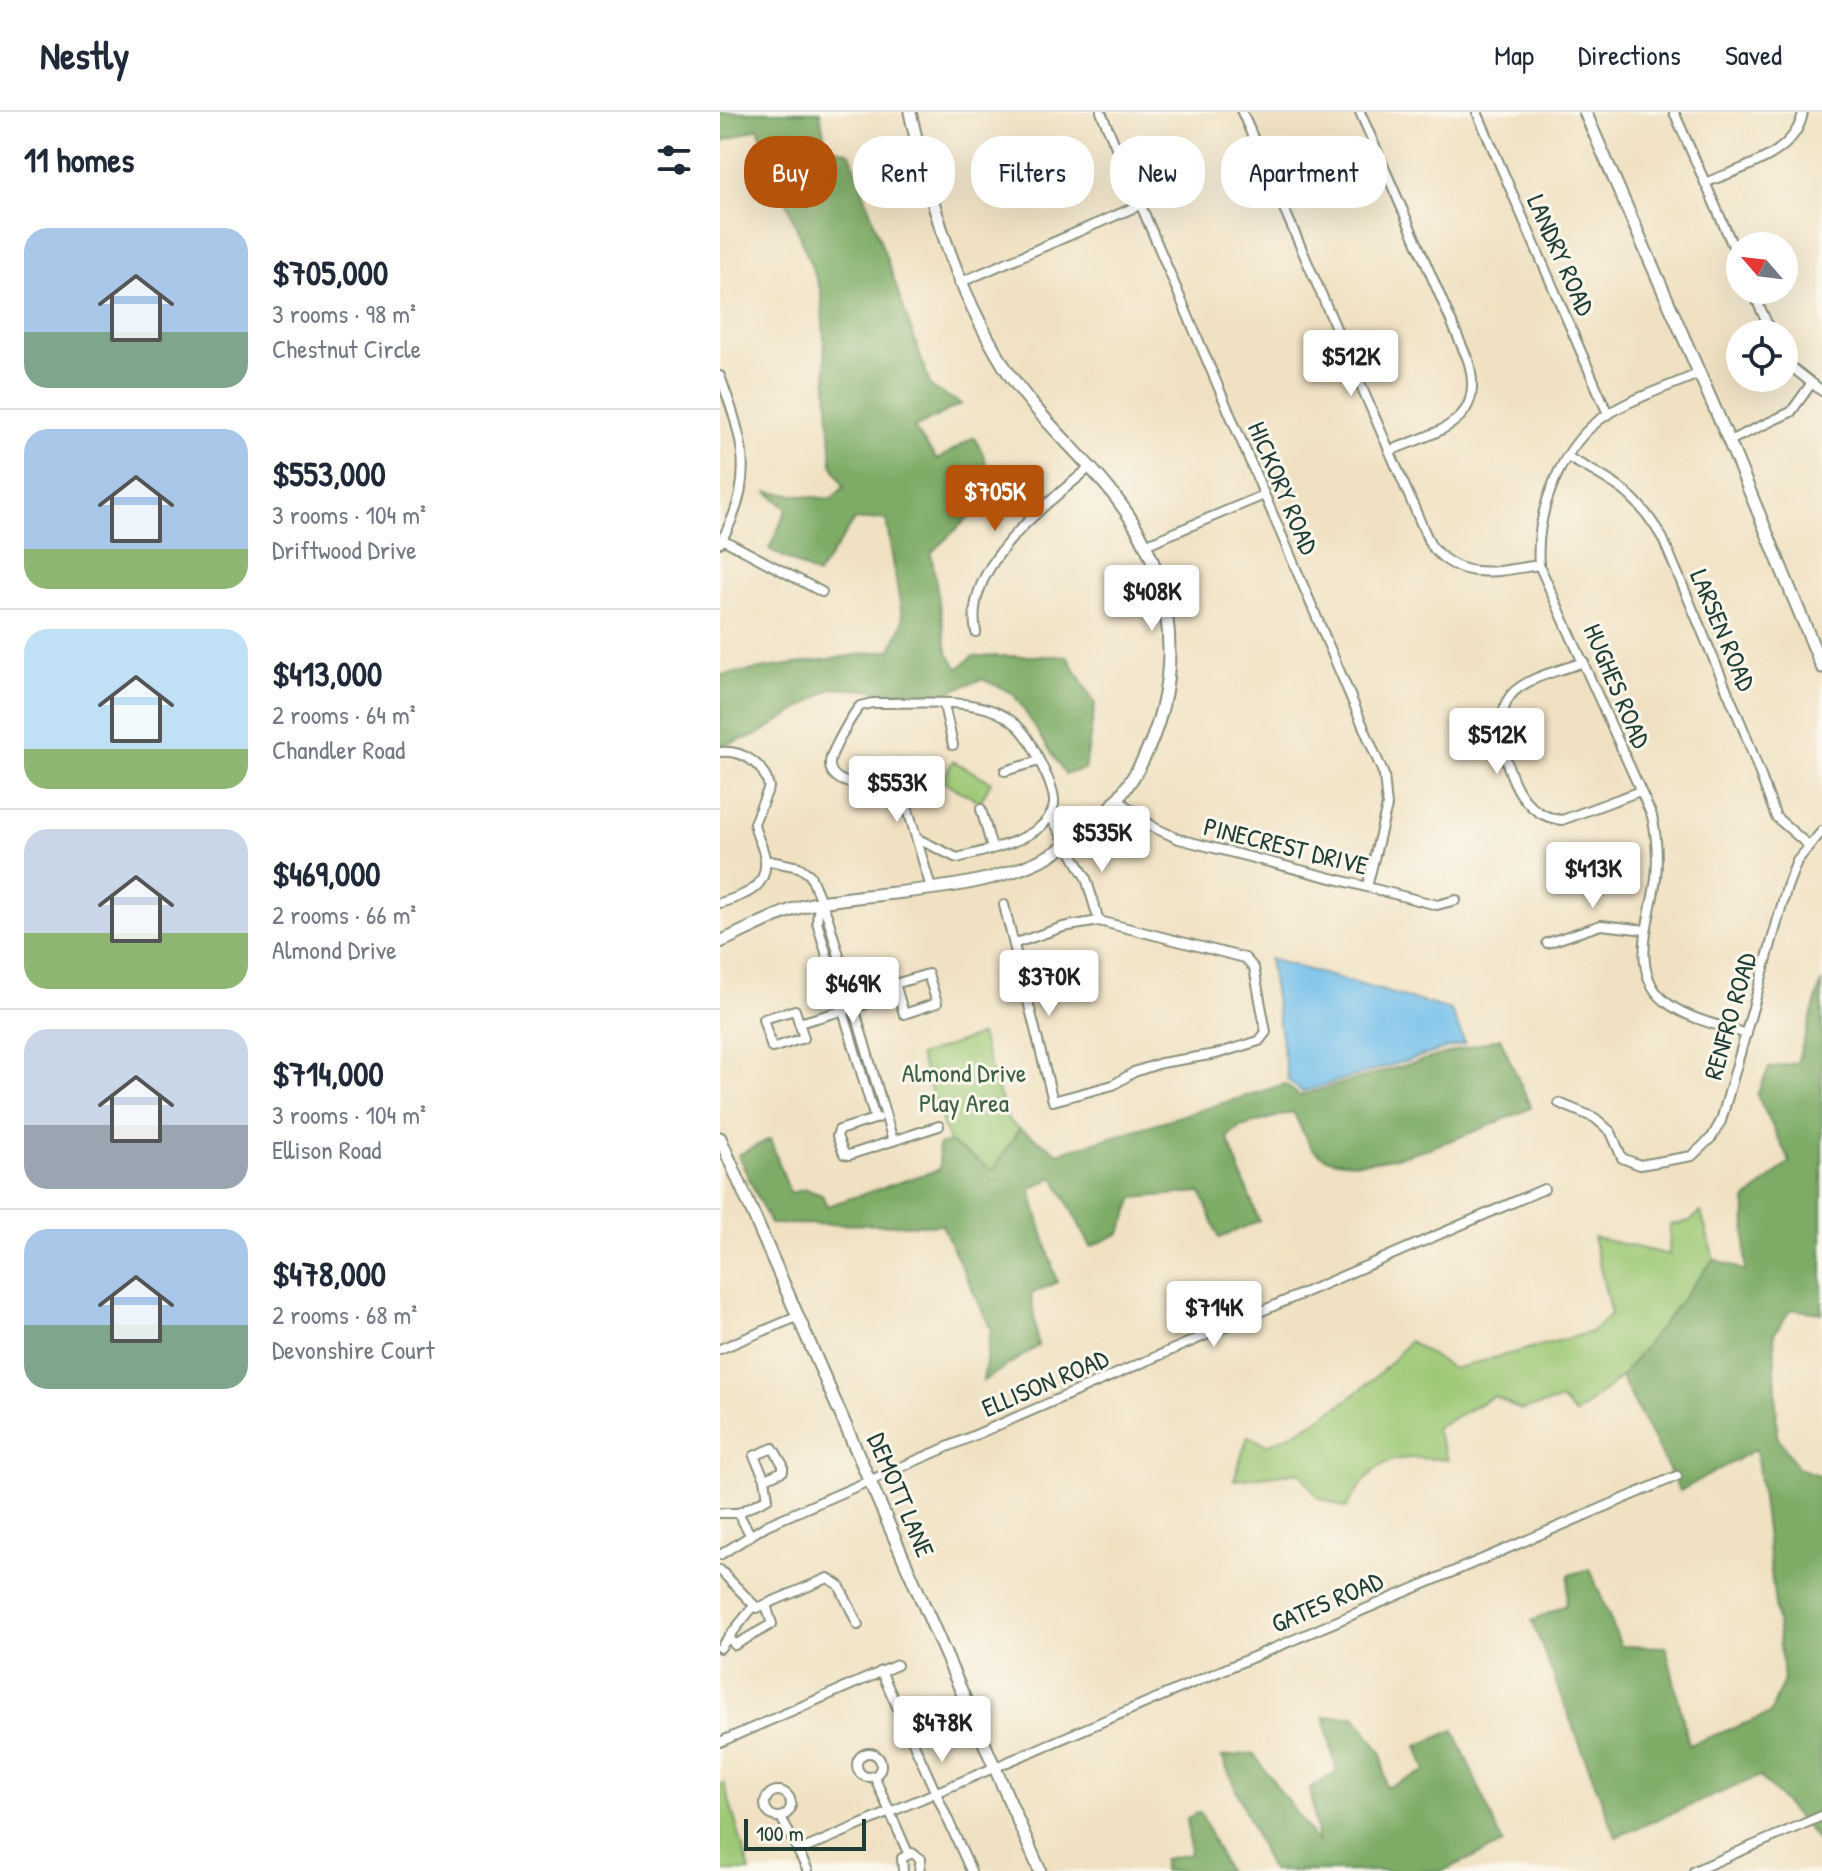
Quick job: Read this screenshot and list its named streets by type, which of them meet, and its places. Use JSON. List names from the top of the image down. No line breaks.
{"streets":{"street":["LANDRY ROAD","HICKORY ROAD","LARSEN ROAD","HUGHES ROAD","PINECREST DRIVE","RENFRO ROAD","ELLISON ROAD","DEMOTT LANE","GATES ROAD"]},"crossings":[["LANDRY ROAD","HUGHES ROAD"],["HICKORY ROAD","PINECREST DRIVE"],["LARSEN ROAD","HUGHES ROAD"],["LARSEN ROAD","RENFRO ROAD"],["HUGHES ROAD","RENFRO ROAD"],["ELLISON ROAD","DEMOTT LANE"],["DEMOTT LANE","GATES ROAD"]],"parks":["Almond Drive Play Area"],"scale_bar":"100 m","north":"top left","page":{"header":"Nestly","nav":["Map","Directions","Saved"],"heading":"11 homes","chip":["Buy","Rent","Filters","New","Apartment"],"list":[{"name":"$705,000","note":"3 rooms · 98 m² · Chestnut Circle"},{"name":"$553,000","note":"3 rooms · 104 m² · Driftwood Drive"},{"name":"$413,000","note":"2 rooms · 64 m² · Chandler Road"},{"name":"$469,000","note":"2 rooms · 66 m² · Almond Drive"},{"name":"$714,000","note":"3 rooms · 104 m² · Ellison Road"},{"name":"$478,000","note":"2 rooms · 68 m² · Devonshire Court"}],"price":["$512K","$705K","$408K","$512K","$553K","$535K","$413K","$370K","$469K","$714K","$478K"],"scale":"100 m"}}
